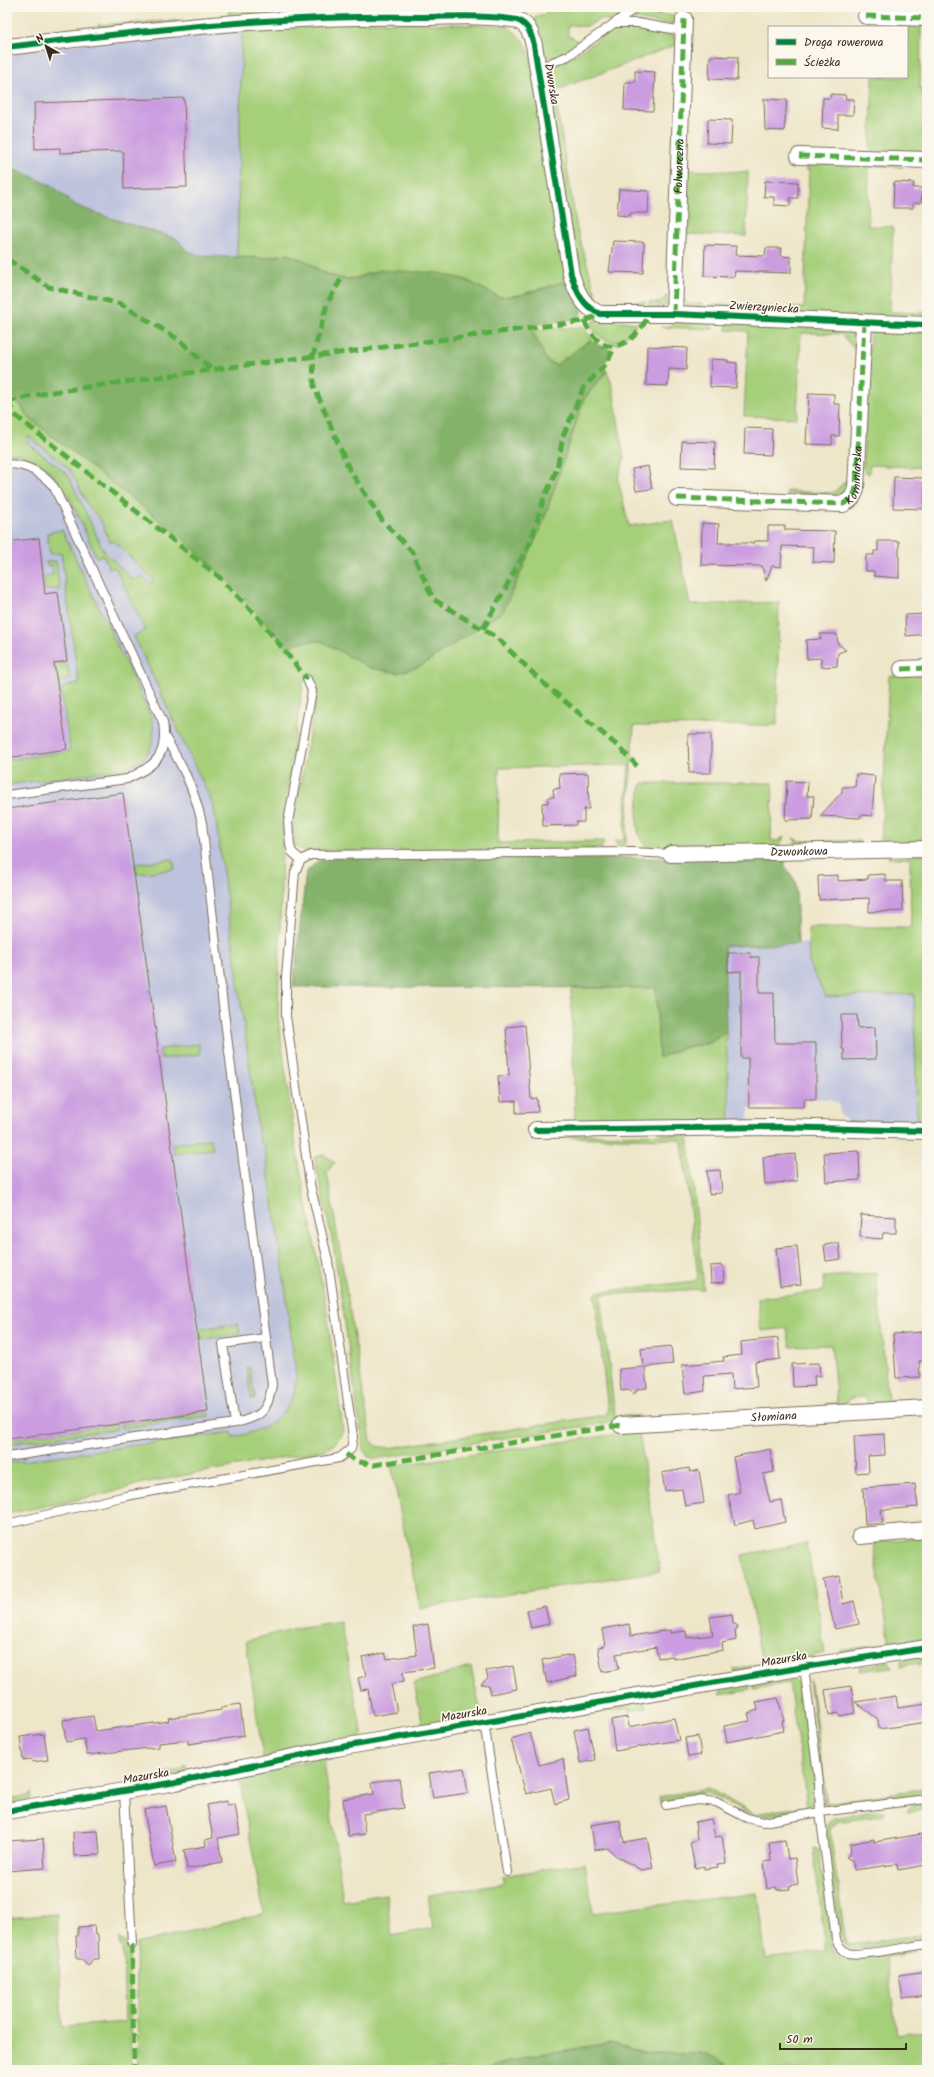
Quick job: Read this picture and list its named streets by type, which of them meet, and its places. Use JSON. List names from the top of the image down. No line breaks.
{"streets":{"street":["Dworska","Folwarczna","Zwierzyniecka","Kominiarska","Dzwonkowa","Słomiana","Mazurska"]},"crossings":[["Dworska","Zwierzyniecka"],["Folwarczna","Zwierzyniecka"],["Zwierzyniecka","Kominiarska"]],"legend":["Droga rowerowa","Ścieżka"],"scale_bar":"50 m","north":"top left"}
